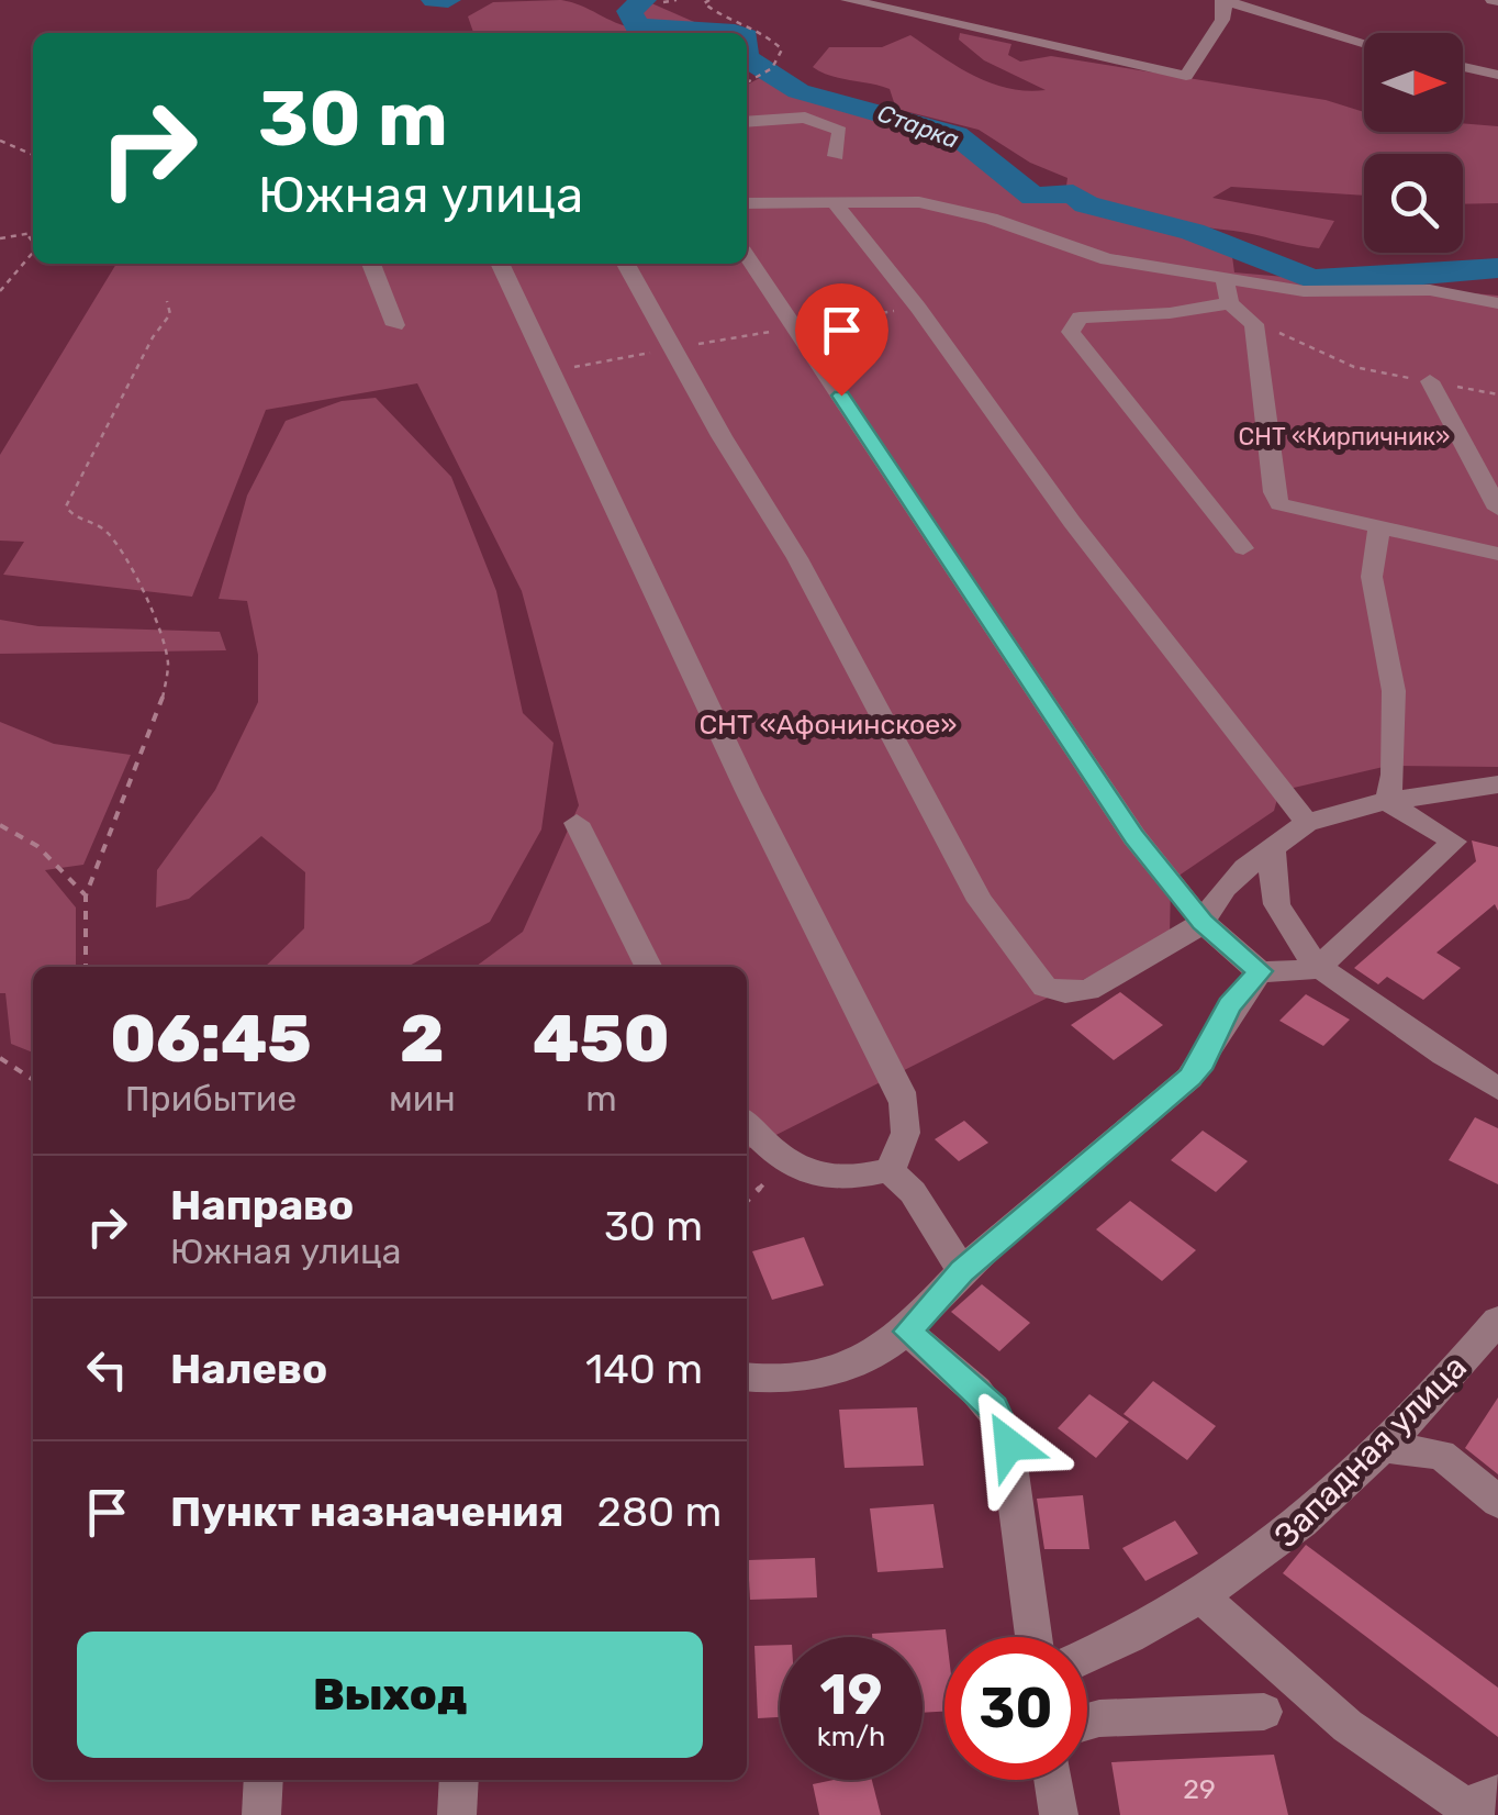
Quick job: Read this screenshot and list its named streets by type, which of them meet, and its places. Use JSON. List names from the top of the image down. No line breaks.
{"streets":{"street":["Западная улица"]},"water":["Старка"],"parks":["СНТ «Кирпичник»","СНТ «Афонинское»"],"house_numbers":["29"],"north":"right","page":{"turn":["30 m","Южная улица"],"eta":["06:45","Прибытие","2","мин","450","m"],"list":[{"name":"Направо","note":"Южная улица","value":"30 m"},{"name":"Налево","value":"140 m"},{"name":"Пункт назначения","value":"280 m"}],"buttons":"Выход","speed":"19 km/h","limit":"30"}}
